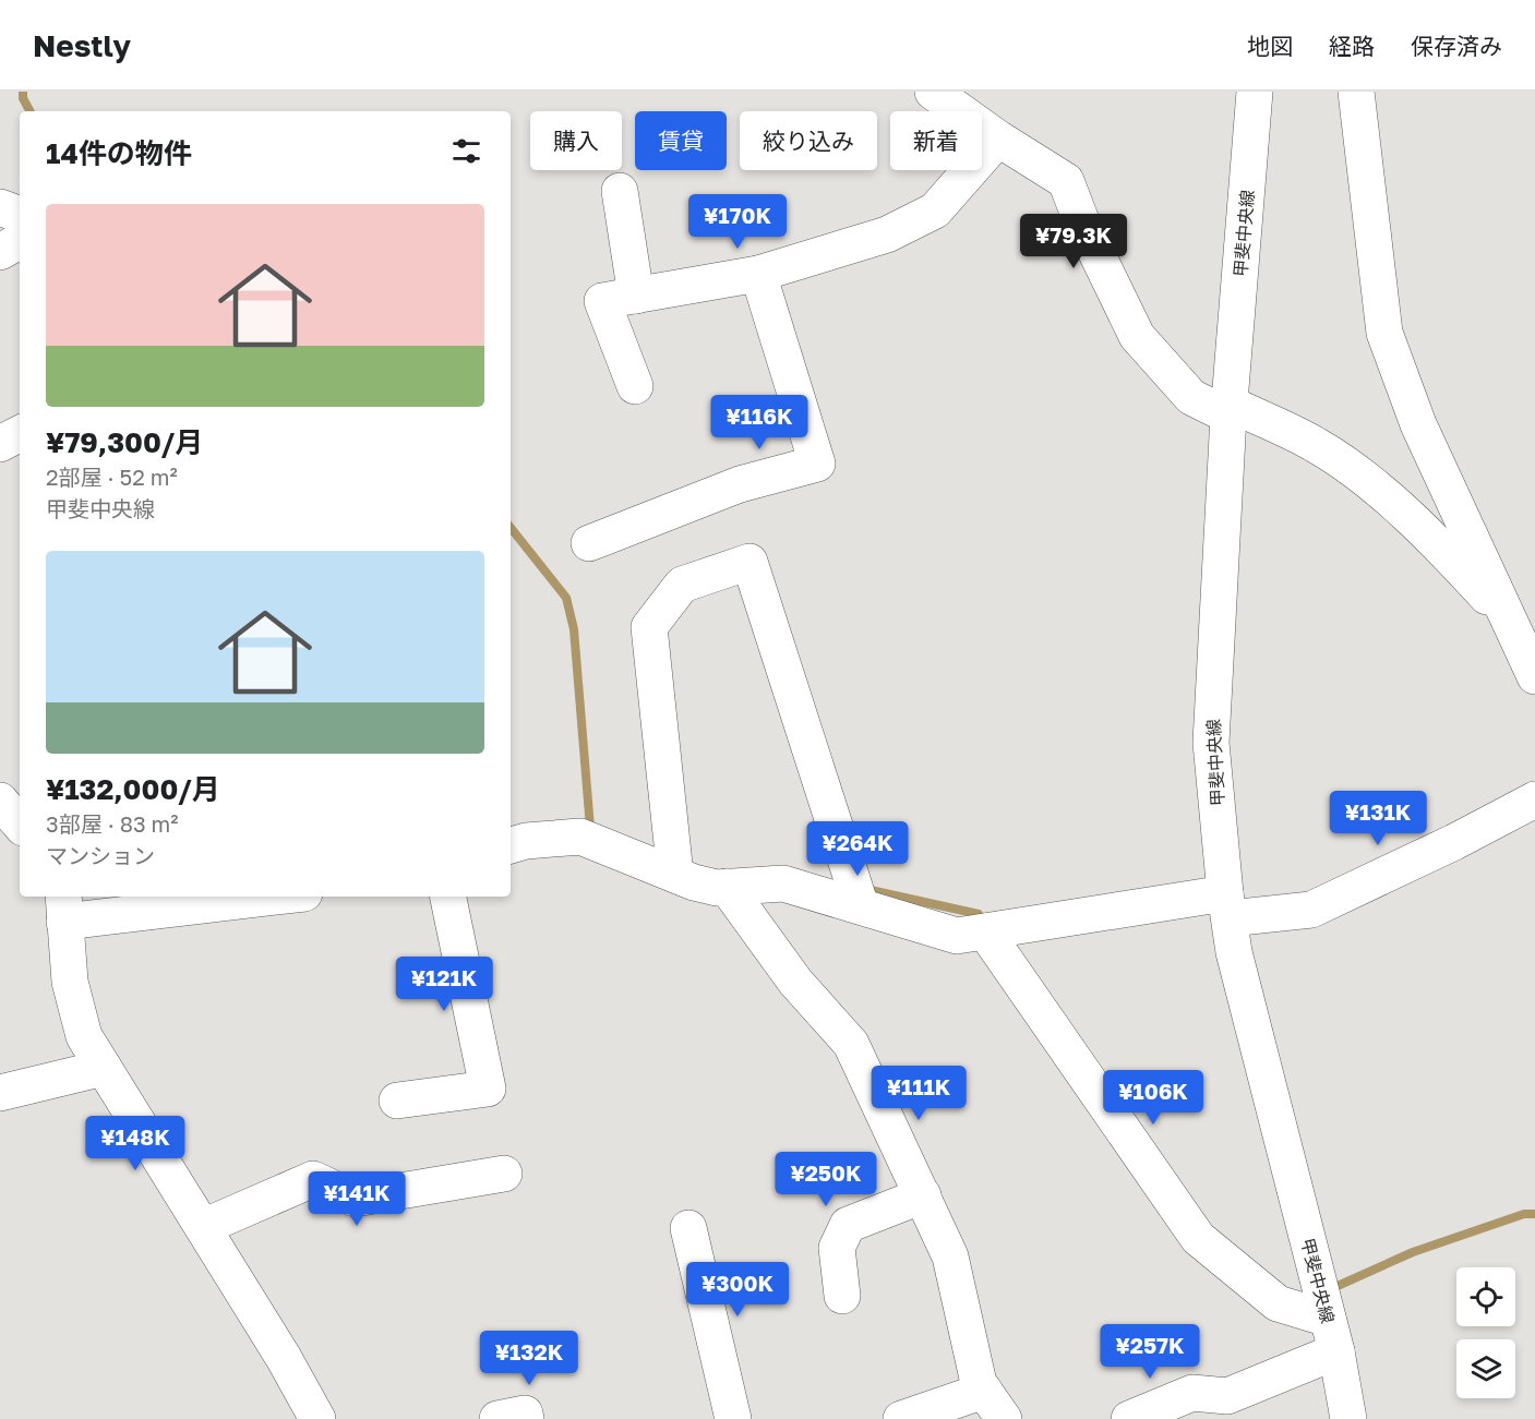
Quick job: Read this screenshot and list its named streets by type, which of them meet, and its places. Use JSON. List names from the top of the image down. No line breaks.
{"streets":{"street":["甲斐中央線"]},"page":{"header":"Nestly","nav":["地図","経路","保存済み"],"chip":["購入","賃貸","絞り込み","新着"],"heading":"14件の物件","list":[{"name":"¥79,300/月","note":"2部屋 · 52 m² · 甲斐中央線"},{"name":"¥132,000/月","note":"3部屋 · 83 m² · マンション"}],"price":["¥170K","¥79.3K","¥116K","¥131K","¥264K","¥121K","¥111K","¥106K","¥148K","¥250K","¥141K","¥300K","¥257K","¥132K"]}}
